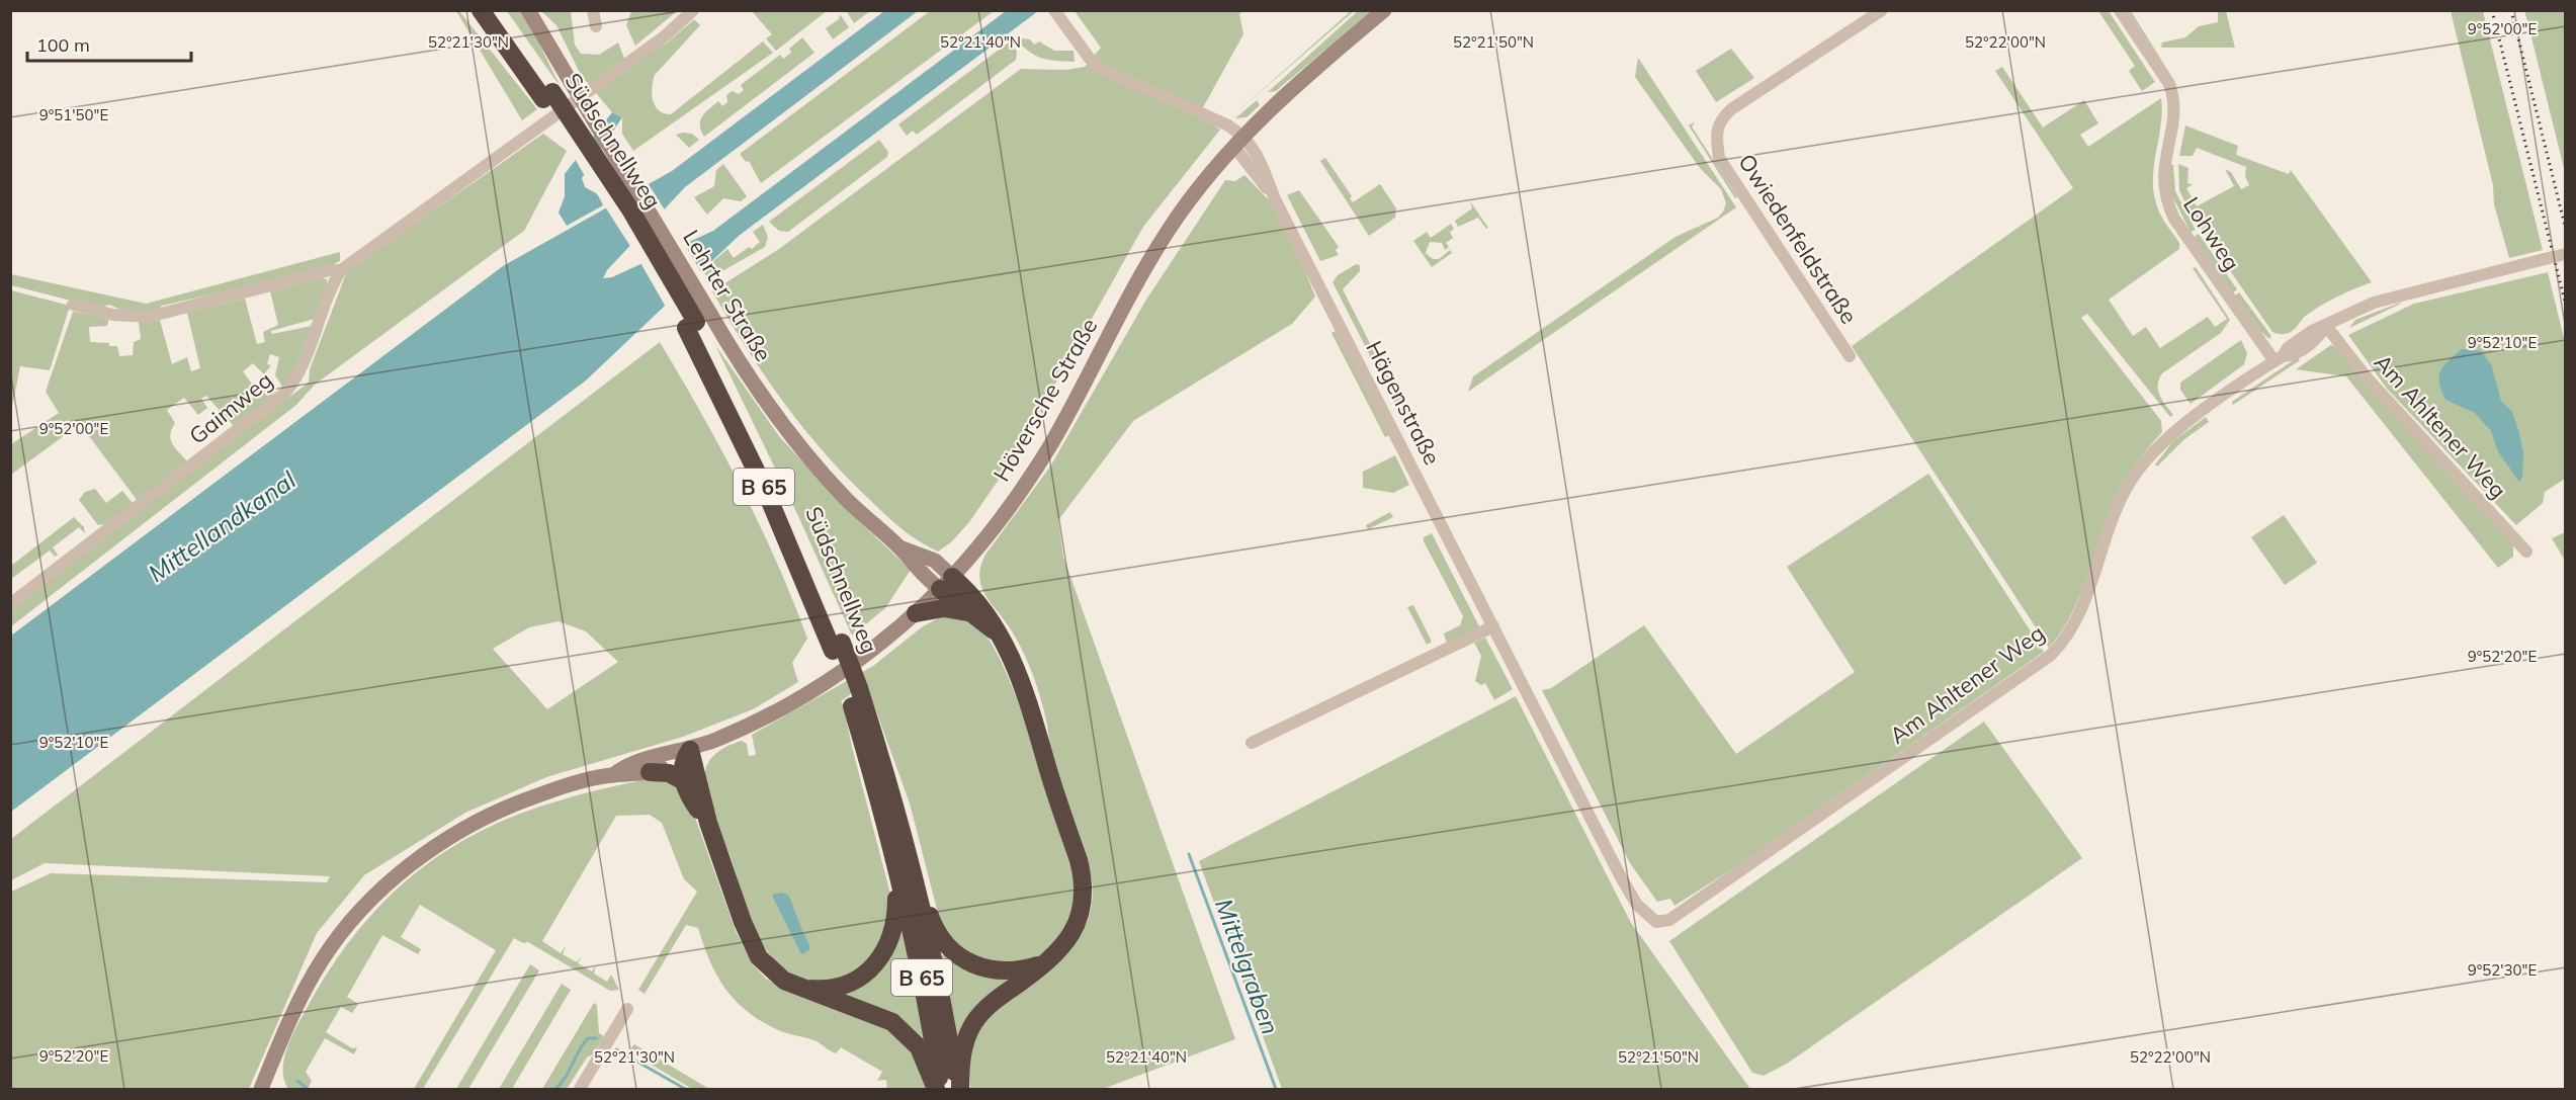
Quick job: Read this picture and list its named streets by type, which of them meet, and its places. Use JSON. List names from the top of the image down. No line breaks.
{"streets":{"highway":["Südschnellweg","B 65"],"main road":["Lehrter Straße","Höversche Straße"],"street":["Lohweg","Owiedenfeldstraße","Hägenstraße","Gaimweg","Am Ahltener Weg"]},"crossings":[["Südschnellweg","Lehrter Straße"],["Lohweg","Am Ahltener Weg"],["Lehrter Straße","Höversche Straße"],["Höversche Straße","Hägenstraße"],["Hägenstraße","Am Ahltener Weg"]],"water":["Mittellandkanal","Mittelgraben"],"scale_bar":"100 m","coordinates":["9°52'00\"E","52°21'30\"N","52°21'40\"N","52°21'50\"N","52°22'00\"N","9°51'50\"E","9°52'10\"E","9°52'20\"E","9°52'30\"E"]}
